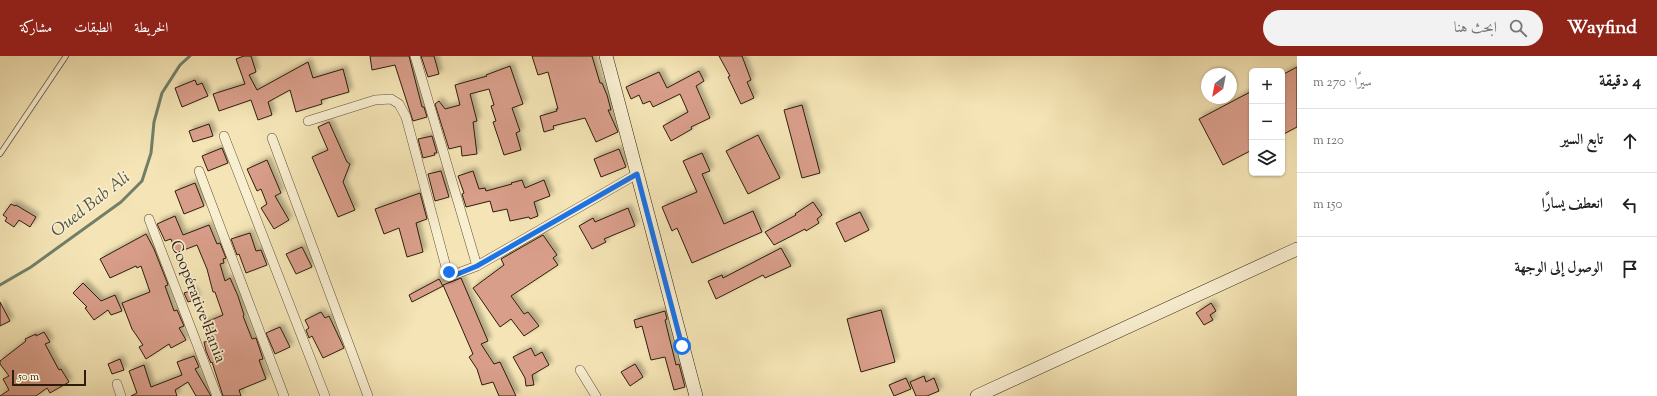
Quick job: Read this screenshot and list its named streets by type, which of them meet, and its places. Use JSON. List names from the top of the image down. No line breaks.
{"streets":{"street":["Coopérative Hania"]},"water":["Oued Bab Ali"],"scale_bar":"50 m","north":"bottom left","page":{"header":"Wayfind","search":"ابحث هنا","nav":["الخريطة","الطبقات","مشاركة"],"heading":["4 دقيقة","سيرًا · 270 m"],"map_buttons":["+","−"],"list":[["تابع السير","120 m"],["انعطف يسارًا","150 m"],"الوصول إلى الوجهة"],"scale":"50 m"}}
